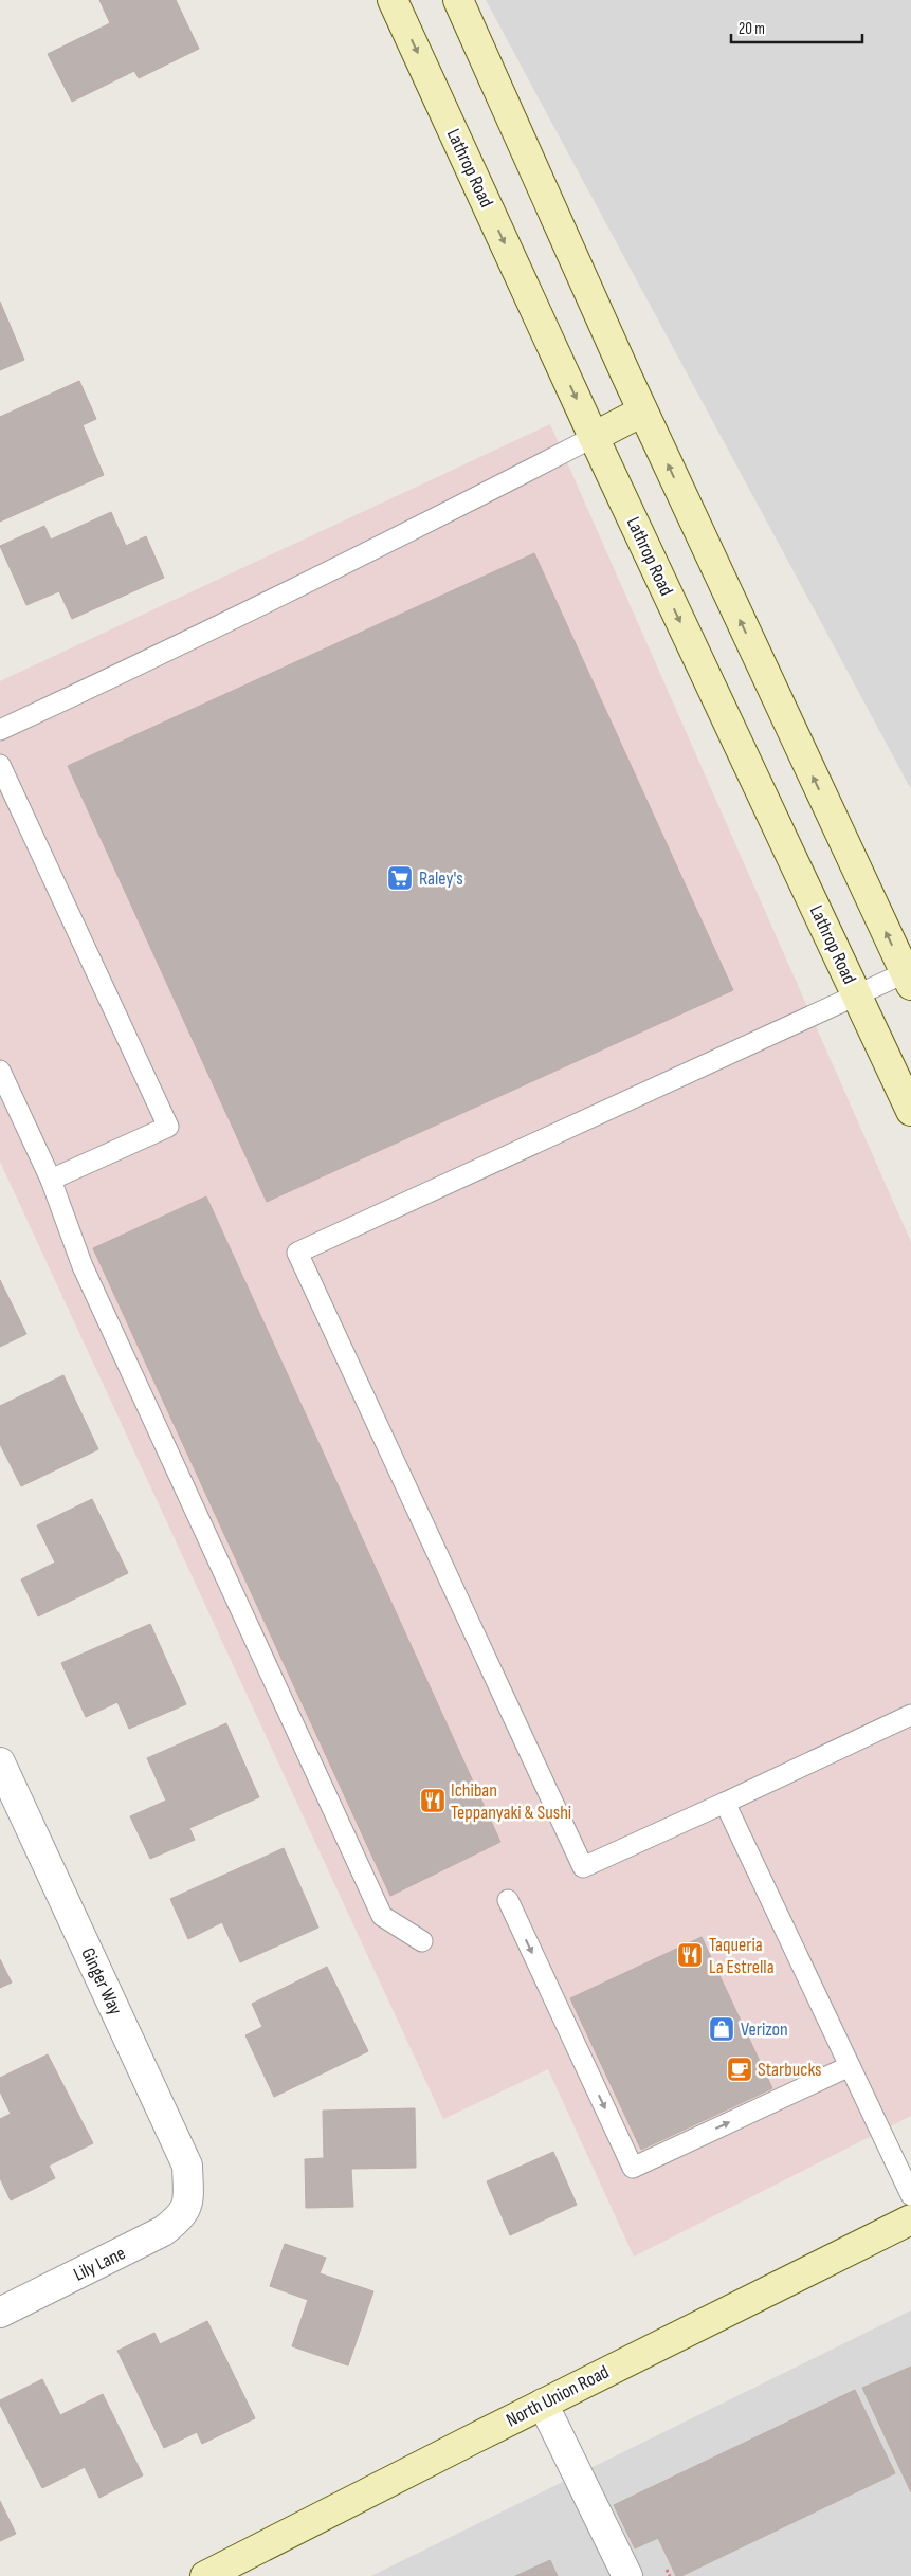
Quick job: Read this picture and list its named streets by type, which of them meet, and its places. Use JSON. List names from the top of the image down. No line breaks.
{"streets":{"main road":["Lathrop Road","North Union Road"],"street":["Ginger Way","Lily Lane"]},"crossings":[["Ginger Way","Lily Lane"]],"places":{"supermarket":["Raley's"],"restaurant":["Ichiban Teppanyaki & Sushi","Taqueria La Estrella"],"shop":["Verizon"],"cafe":["Starbucks"]},"scale_bar":"20 m"}
